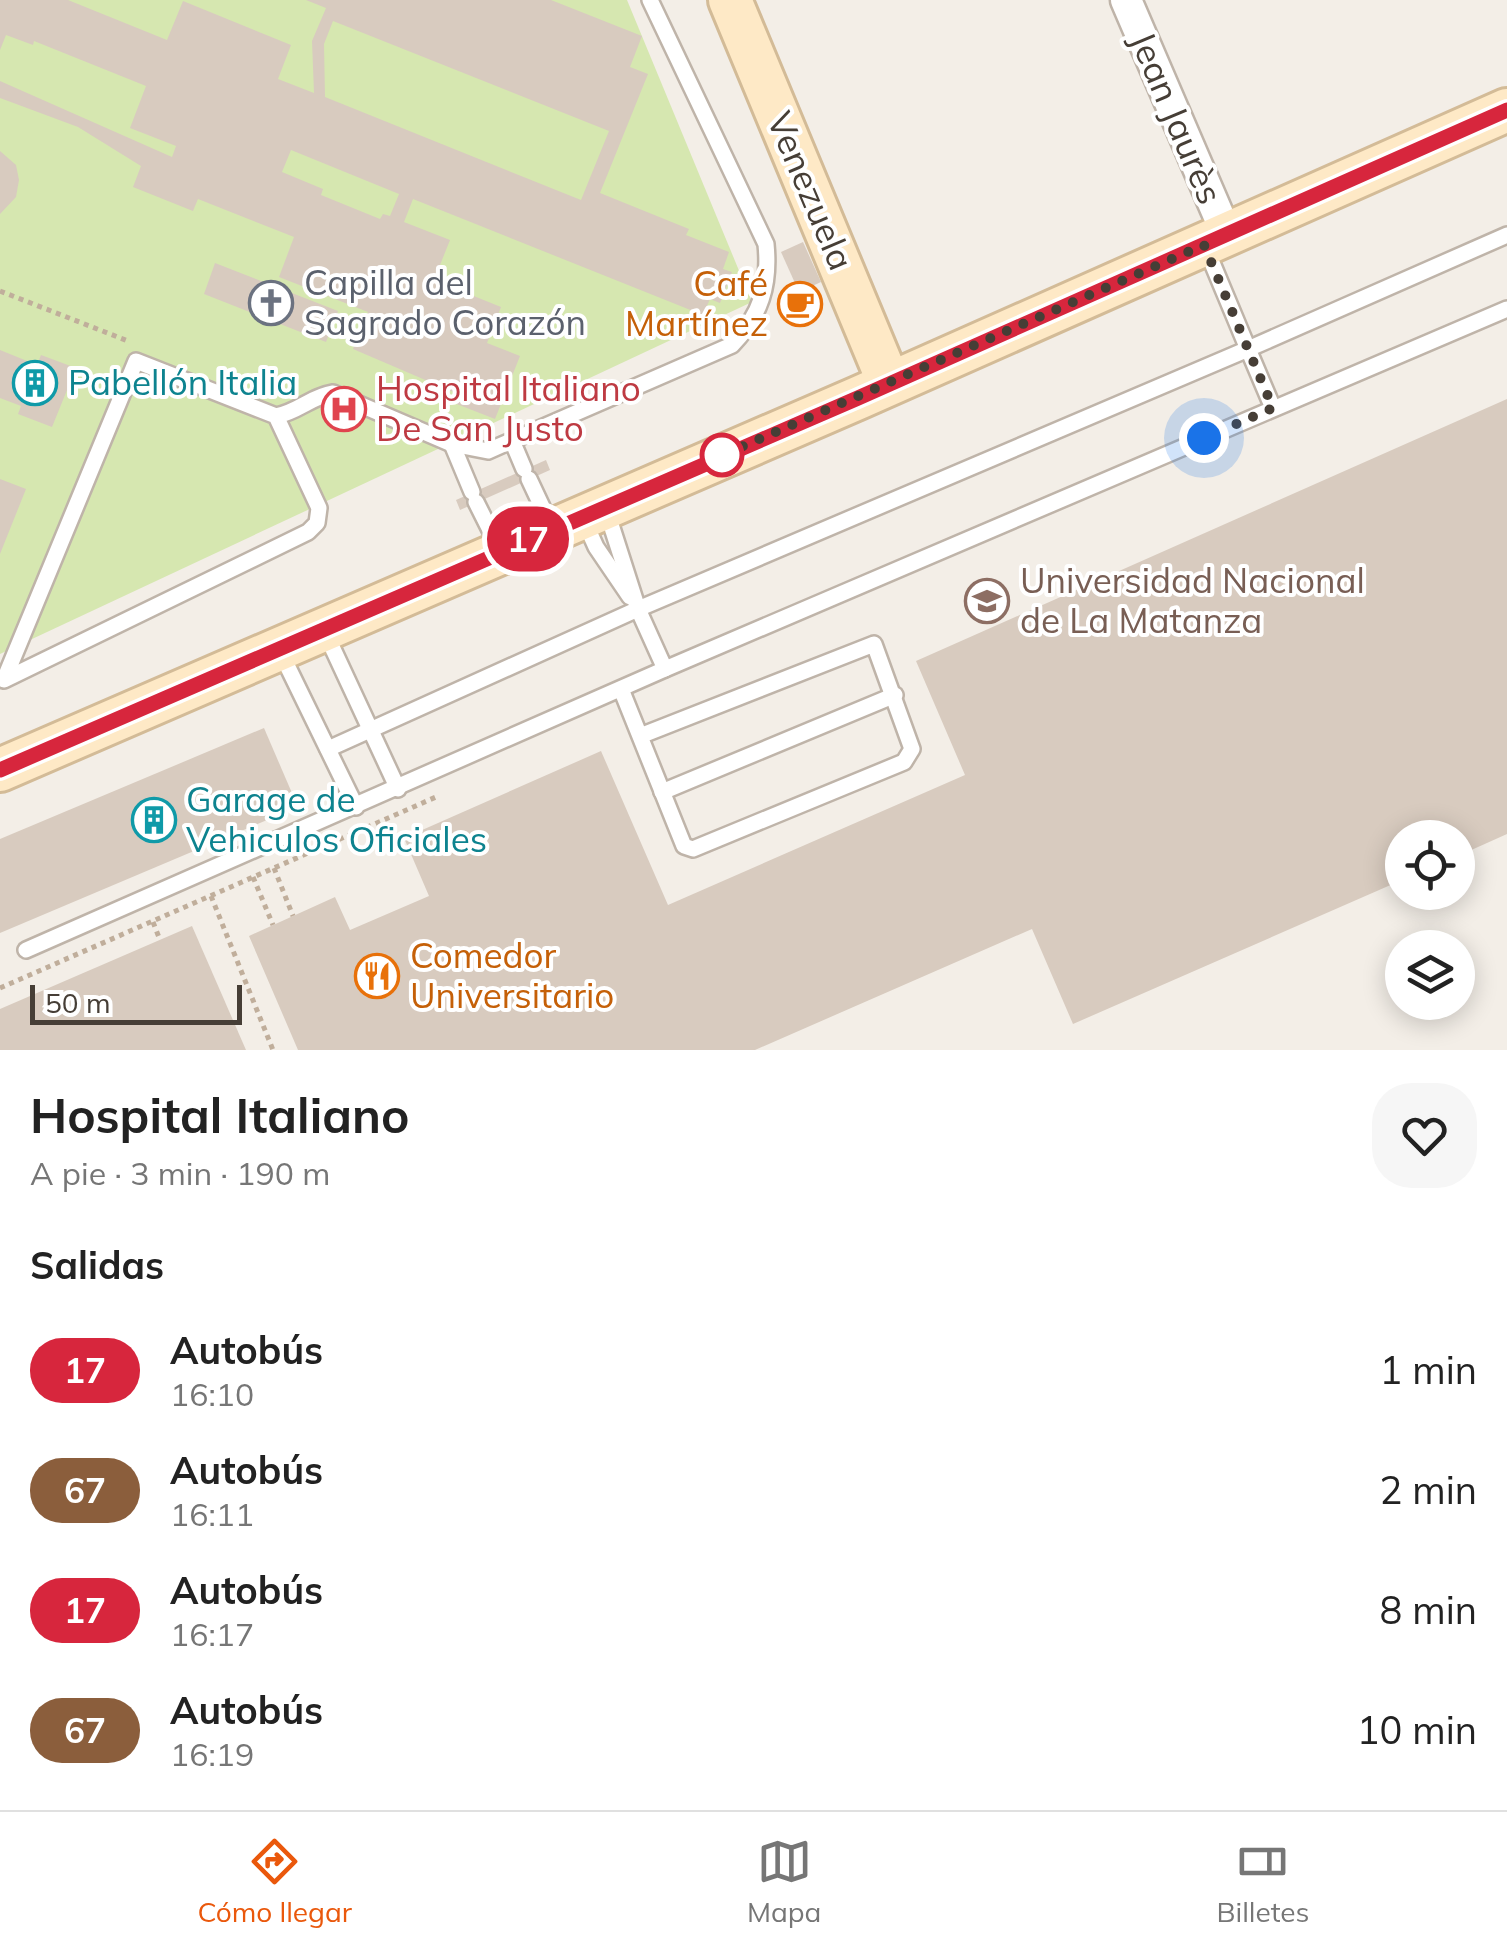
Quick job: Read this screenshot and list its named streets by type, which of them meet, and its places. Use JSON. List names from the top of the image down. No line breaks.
{"streets":{"main road":["Venezuela"],"street":["Jean Jaurès"]},"places":{"church":["Capilla del Sagrado Corazón"],"cafe":["Café Martínez"],"building":["Pabellón Italia","Garage de Vehiculos Oficiales"],"hospital":["Hospital Italiano De San Justo"],"school or university":["Universidad Nacional de La Matanza"],"restaurant":["Comedor Universitario"]},"lines":["bus line 17"],"scale_bar":"50 m","page":{"on_map":"17","scale":"50 m","heading":[["Hospital Italiano","A pie · 3 min · 190 m"],"Salidas"],"list":[{"mark":"17","name":"Autobús","note":"16:10","value":"1 min"},{"mark":"67","name":"Autobús","note":"16:11","value":"2 min"},{"mark":"17","name":"Autobús","note":"16:17","value":"8 min"},{"mark":"67","name":"Autobús","note":"16:19","value":"10 min"}],"tabs":["Cómo llegar","Mapa","Billetes"]}}
